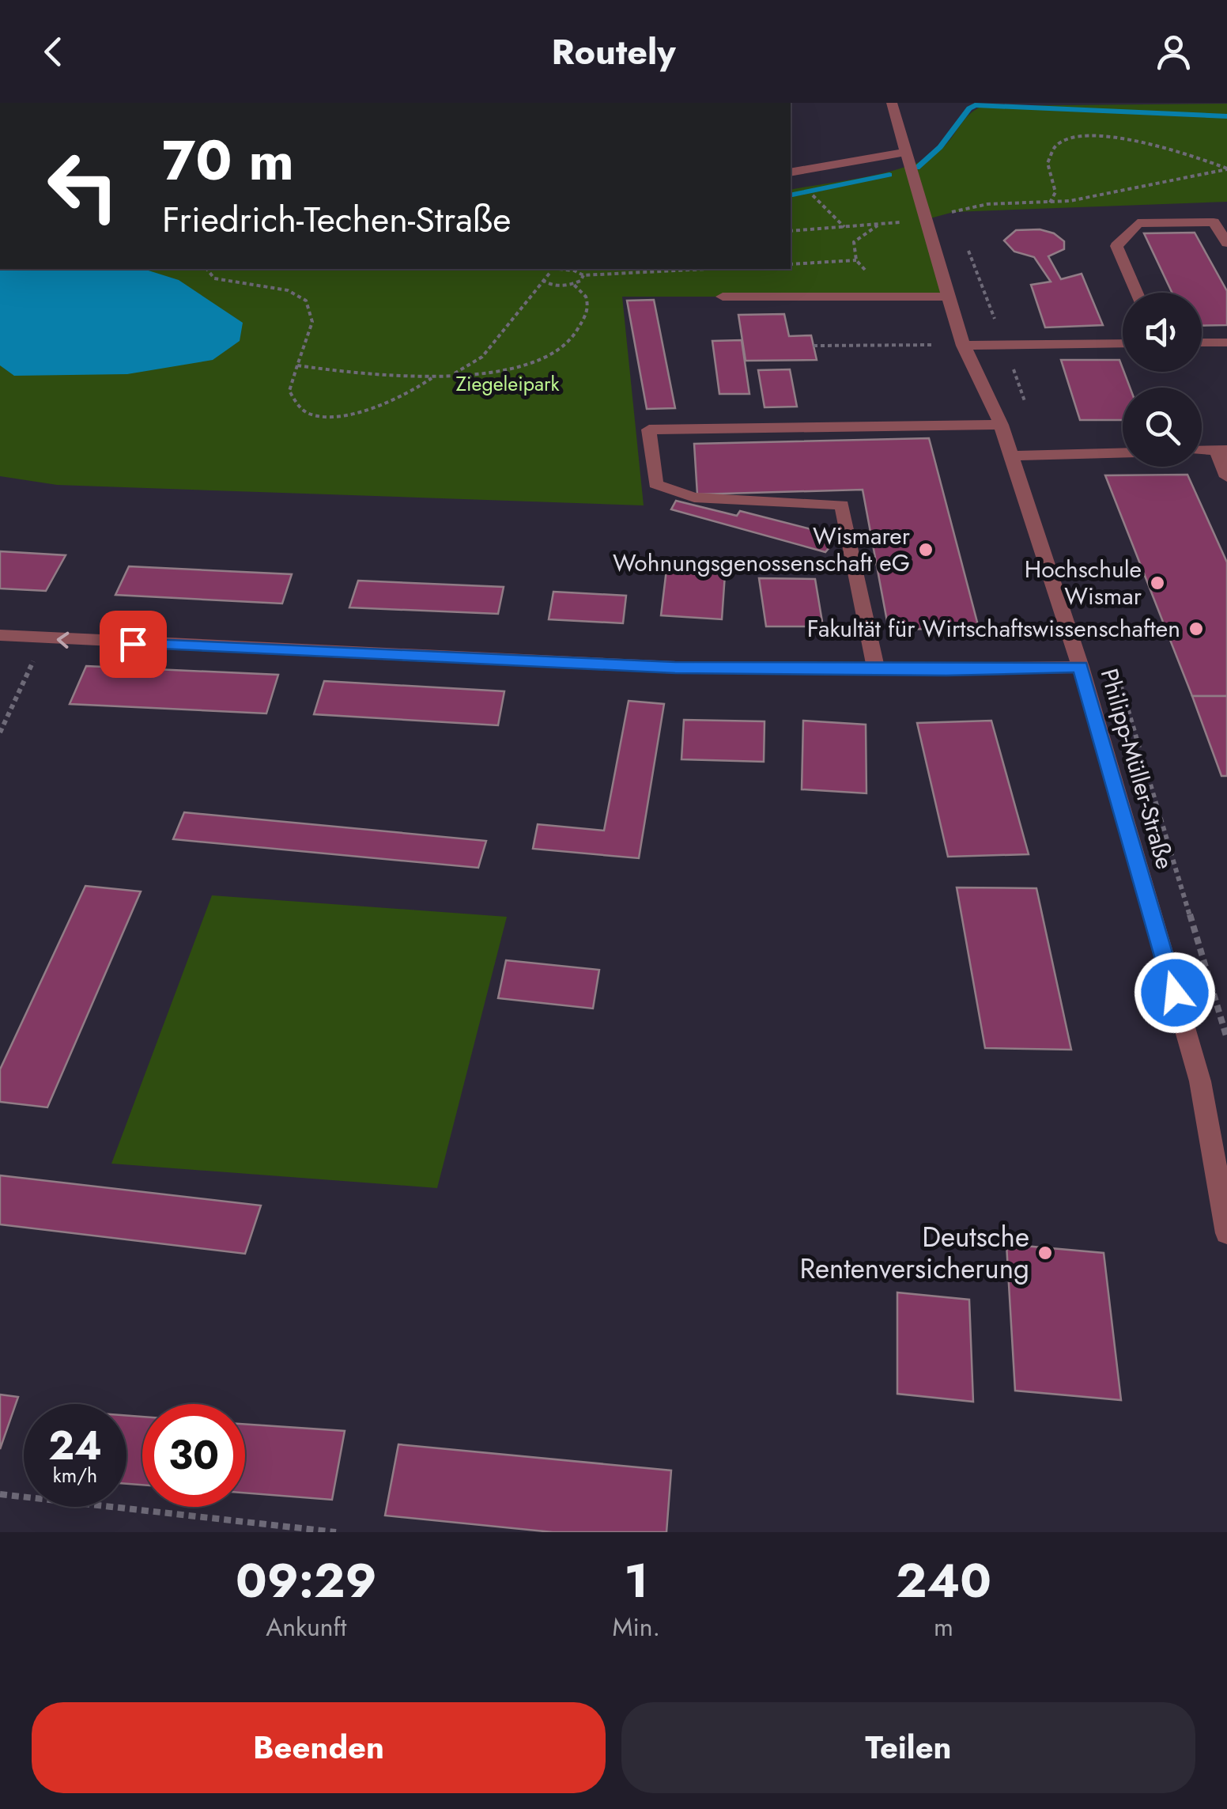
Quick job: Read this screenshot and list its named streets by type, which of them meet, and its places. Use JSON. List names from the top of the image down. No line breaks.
{"streets":{"street":["Philipp-Müller-Straße"]},"parks":["Ziegeleipark"],"places":["Wismarer Wohnungsgenossenschaft eG","Hochschule Wismar","Fakultät für Wirtschaftswissenschaften","Deutsche Rentenversicherung"],"page":{"header":"Routely","turn":["70 m","Friedrich-Techen-Straße"],"speed":"24 km/h","limit":"30","eta":["09:29","Ankunft","1","Min.","240","m"],"buttons":["Beenden","Teilen"]}}
